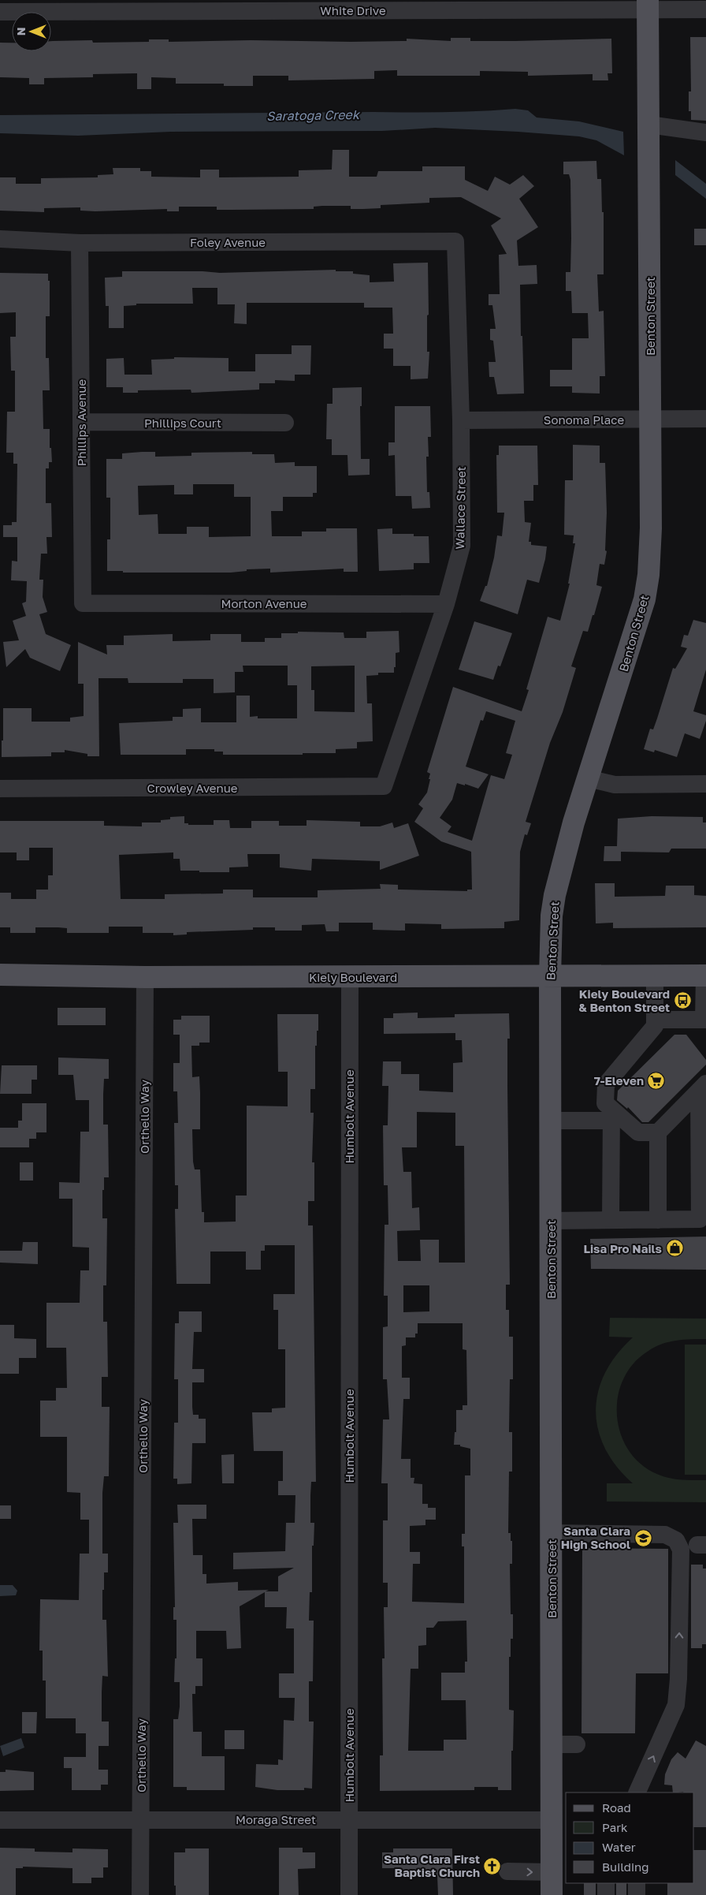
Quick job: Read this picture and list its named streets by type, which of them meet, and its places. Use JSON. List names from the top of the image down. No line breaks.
{"streets":{"main road":["Benton Street","Kiely Boulevard"],"street":["White Drive","Foley Avenue","Sonoma Place","Phillips Avenue","Phillips Court","Wallace Street","Morton Avenue","Crowley Avenue","Orthello Way","Humbolt Avenue","Moraga Street"]},"crossings":[["White Drive","Benton Street"],["Foley Avenue","Phillips Avenue"],["Foley Avenue","Wallace Street"],["Benton Street","Sonoma Place"],["Benton Street","Kiely Boulevard"],["Benton Street","Moraga Street"],["Sonoma Place","Wallace Street"],["Phillips Avenue","Phillips Court"],["Phillips Avenue","Morton Avenue"],["Wallace Street","Morton Avenue"],["Wallace Street","Crowley Avenue"],["Kiely Boulevard","Orthello Way"],["Kiely Boulevard","Humbolt Avenue"],["Orthello Way","Moraga Street"],["Humbolt Avenue","Moraga Street"]],"water":["Saratoga Creek"],"places":{"bus stop":["Kiely Boulevard & Benton Street"],"supermarket":["7-Eleven"],"shop":["Lisa Pro Nails"],"school or university":["Santa Clara High School"],"church":["Santa Clara First Baptist Church"]},"legend":["Road","Park","Water","Building"],"north":"left"}
